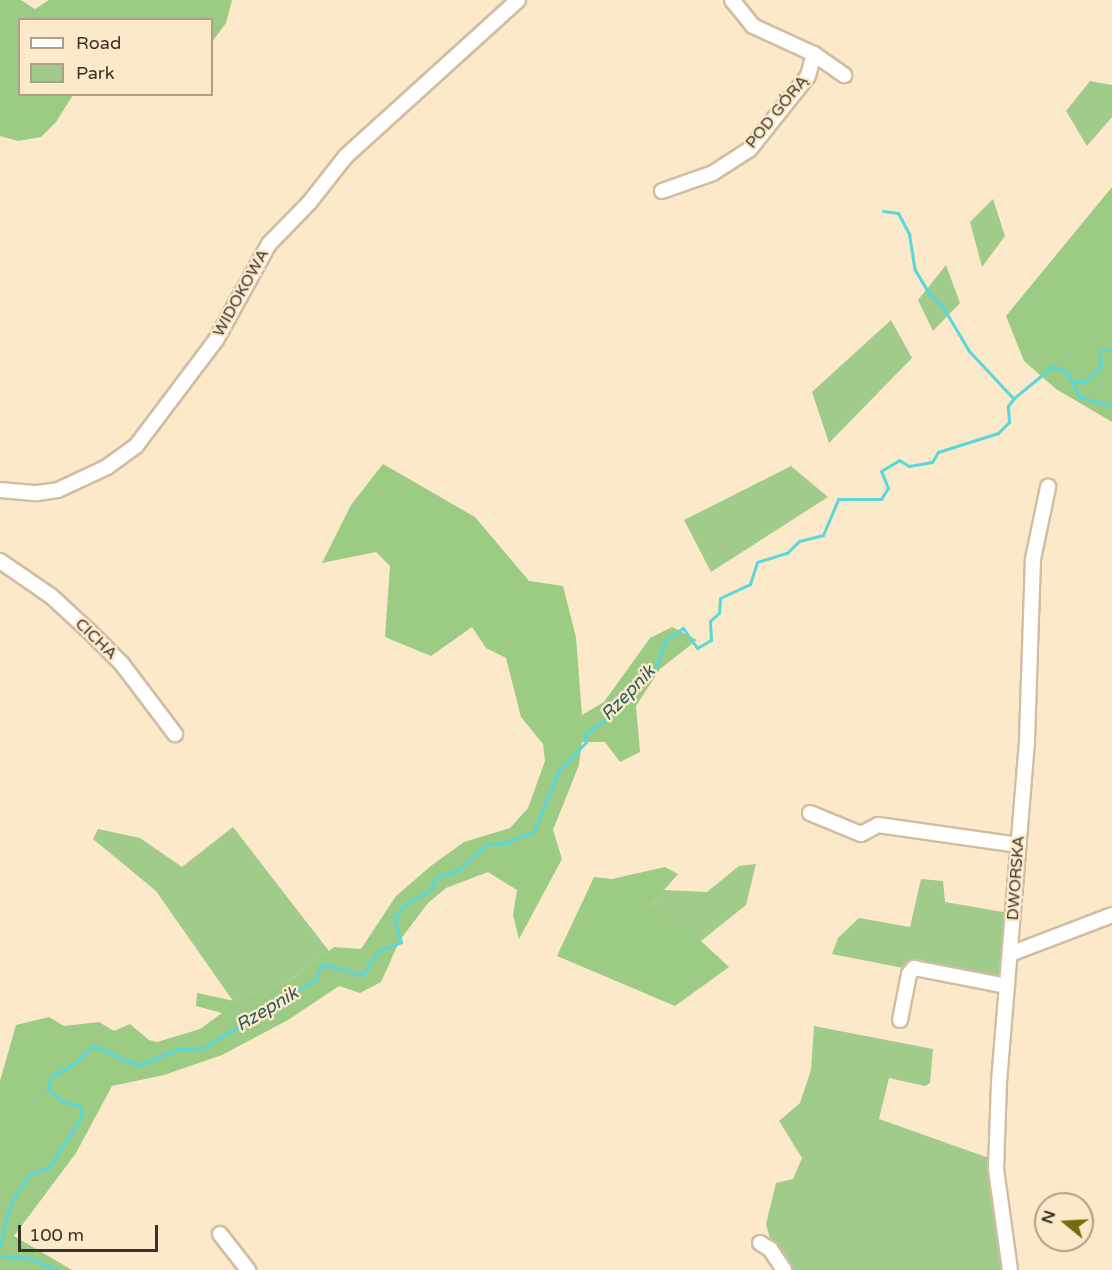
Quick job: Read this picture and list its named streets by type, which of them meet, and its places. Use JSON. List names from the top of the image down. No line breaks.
{"streets":{"street":["POD GÓRĄ","WIDOKOWA","CICHA","DWORSKA"]},"water":["Rzepnik"],"legend":["Road","Park"],"scale_bar":"100 m","north":"left"}
